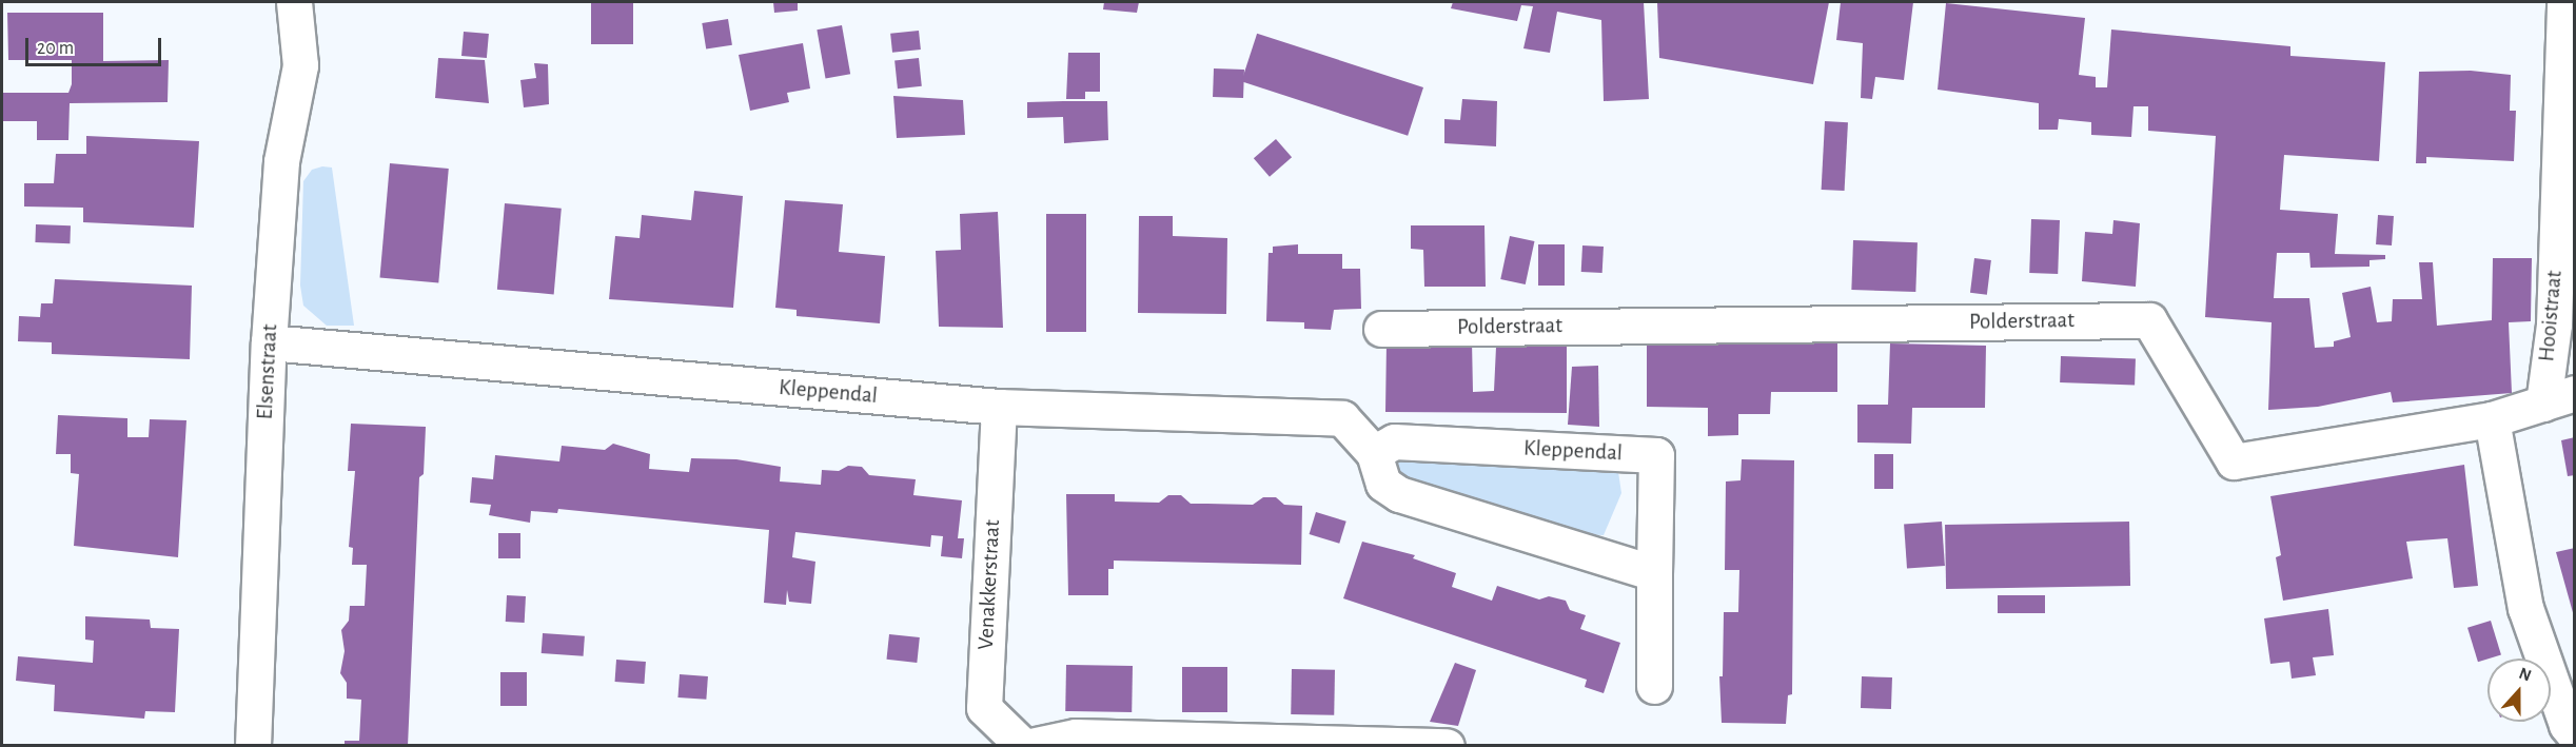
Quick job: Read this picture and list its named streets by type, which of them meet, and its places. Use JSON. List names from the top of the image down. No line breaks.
{"streets":{"street":["Hooistraat","Polderstraat","Elsenstraat","Kleppendal","Venakkerstraat"]},"crossings":[["Hooistraat","Polderstraat"],["Elsenstraat","Kleppendal"],["Kleppendal","Venakkerstraat"]],"scale_bar":"20 m","north":"top"}
